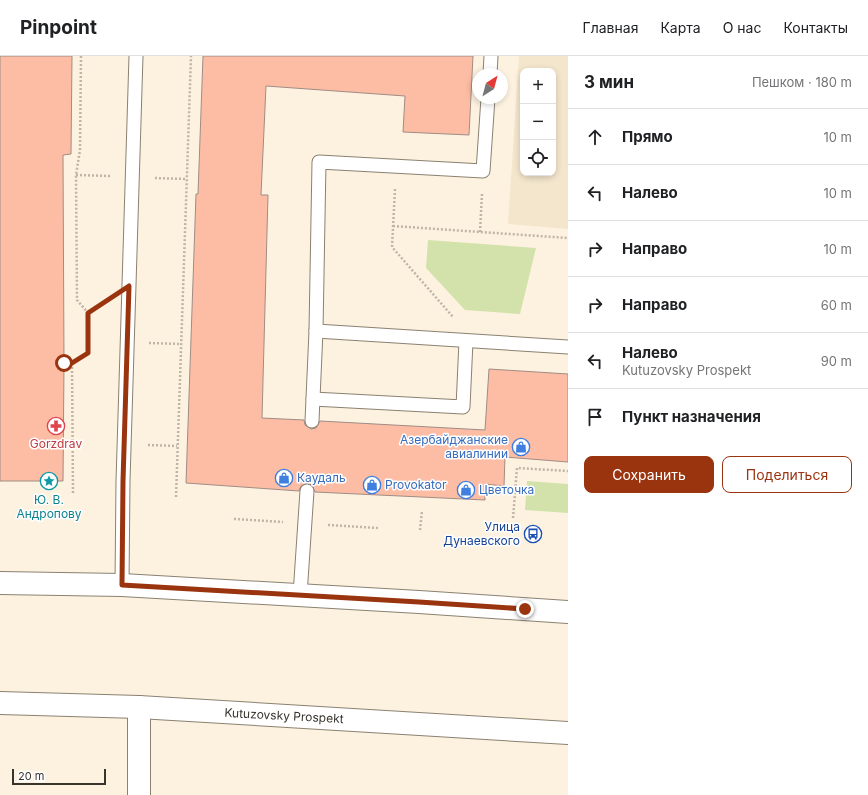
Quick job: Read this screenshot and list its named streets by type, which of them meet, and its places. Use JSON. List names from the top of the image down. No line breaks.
{"streets":{"main road":["Kutuzovsky Prospekt"]},"places":{"pharmacy":["Gorzdrav"],"shop":["Азербайджанские авиалинии","Каудаль","Provokator","Цветочка"],"place":["Ю. В. Андропову"],"bus stop":["Улица Дунаевского"]},"scale_bar":"20 m","north":"top right","page":{"header":"Pinpoint","nav":["Главная","Карта","О нас","Контакты"],"heading":["3 мин","Пешком · 180 m"],"map_buttons":["+","−"],"list":[["Прямо","10 m"],["Налево","10 m"],["Направо","10 m"],["Направо","60 m"],["Налево","Kutuzovsky Prospekt","90 m"],"Пункт назначения"],"buttons":["Сохранить","Поделиться"],"scale":"20 m"}}
